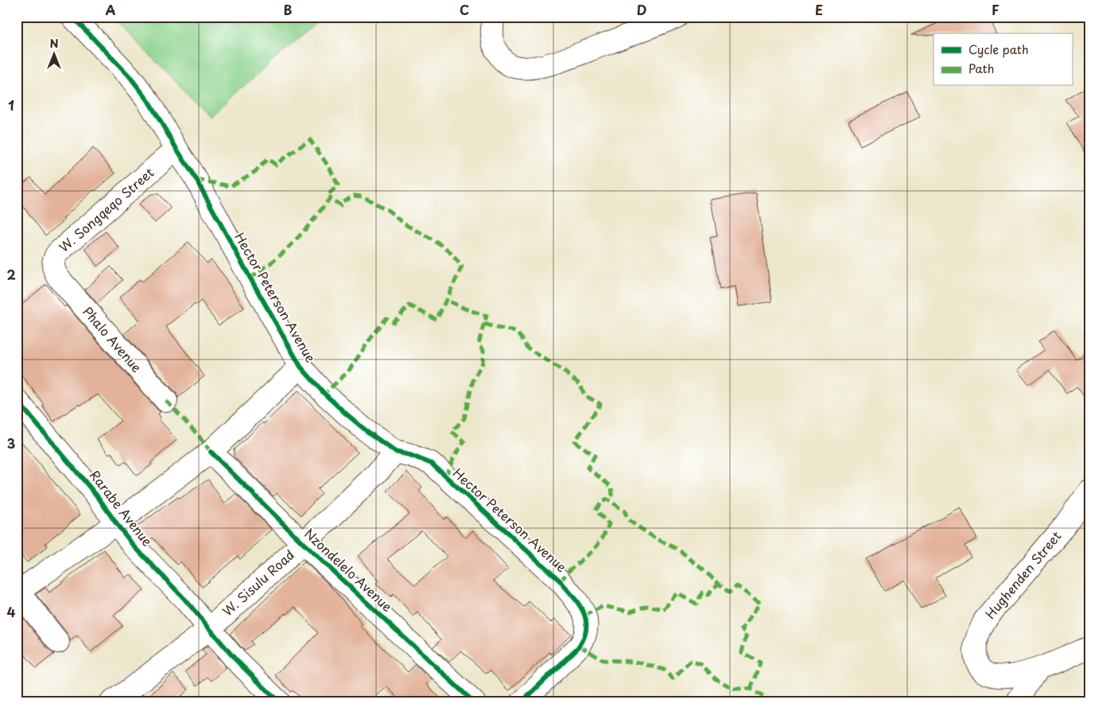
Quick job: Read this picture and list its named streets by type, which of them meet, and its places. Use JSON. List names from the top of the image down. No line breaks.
{"streets":{"street":["W. Songqeqo Street","Hector Peterson Avenue","Phalo Avenue","Rarabe Avenue","Nzondelelo Avenue","Hughenden Street","W. Sisulu Road"]},"crossings":[["W. Songqeqo Street","Hector Peterson Avenue"],["W. Songqeqo Street","Phalo Avenue"],["Hector Peterson Avenue","W. Sisulu Road"],["Rarabe Avenue","W. Sisulu Road"],["Nzondelelo Avenue","W. Sisulu Road"]],"legend":["Cycle path","Path"],"north":"top","grid":{"columns":["A","B","C","D","E","F"],"rows":["1","2","3","4"]}}
